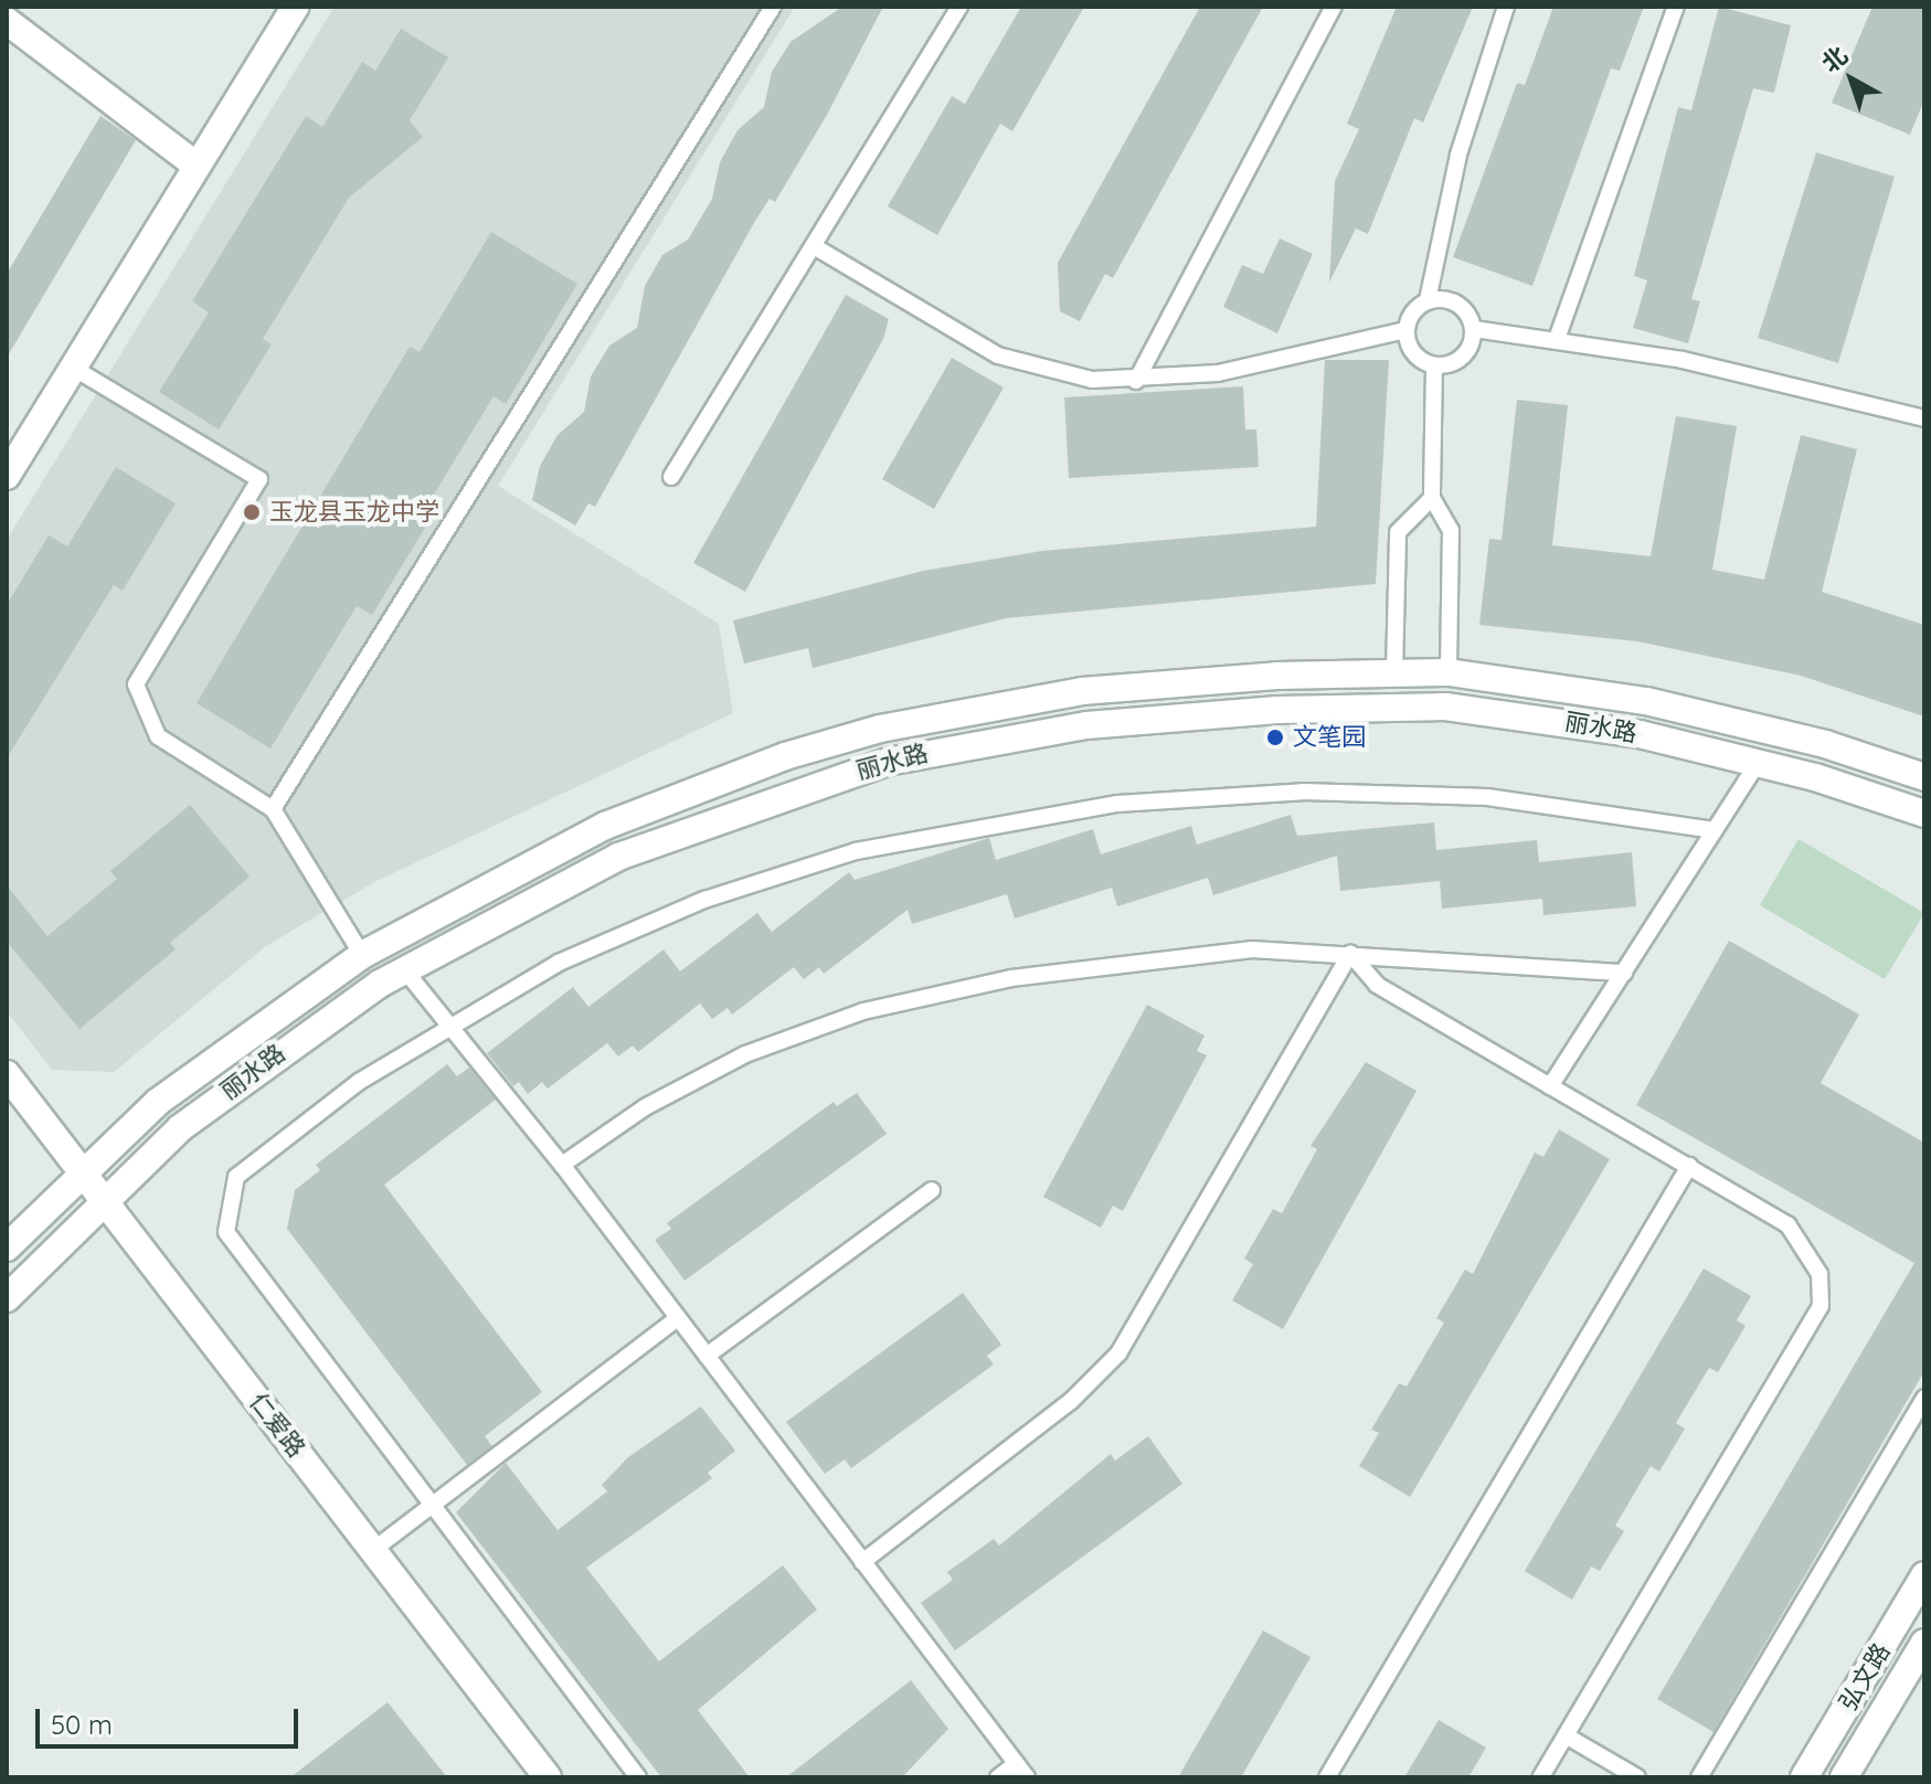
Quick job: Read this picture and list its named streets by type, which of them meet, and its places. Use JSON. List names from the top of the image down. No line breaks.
{"streets":{"street":["丽水路","仁爱路","弘文路"]},"crossings":[["丽水路","仁爱路"]],"places":["玉龙县玉龙中学","文笔园"],"scale_bar":"50 m","north":"top left"}
